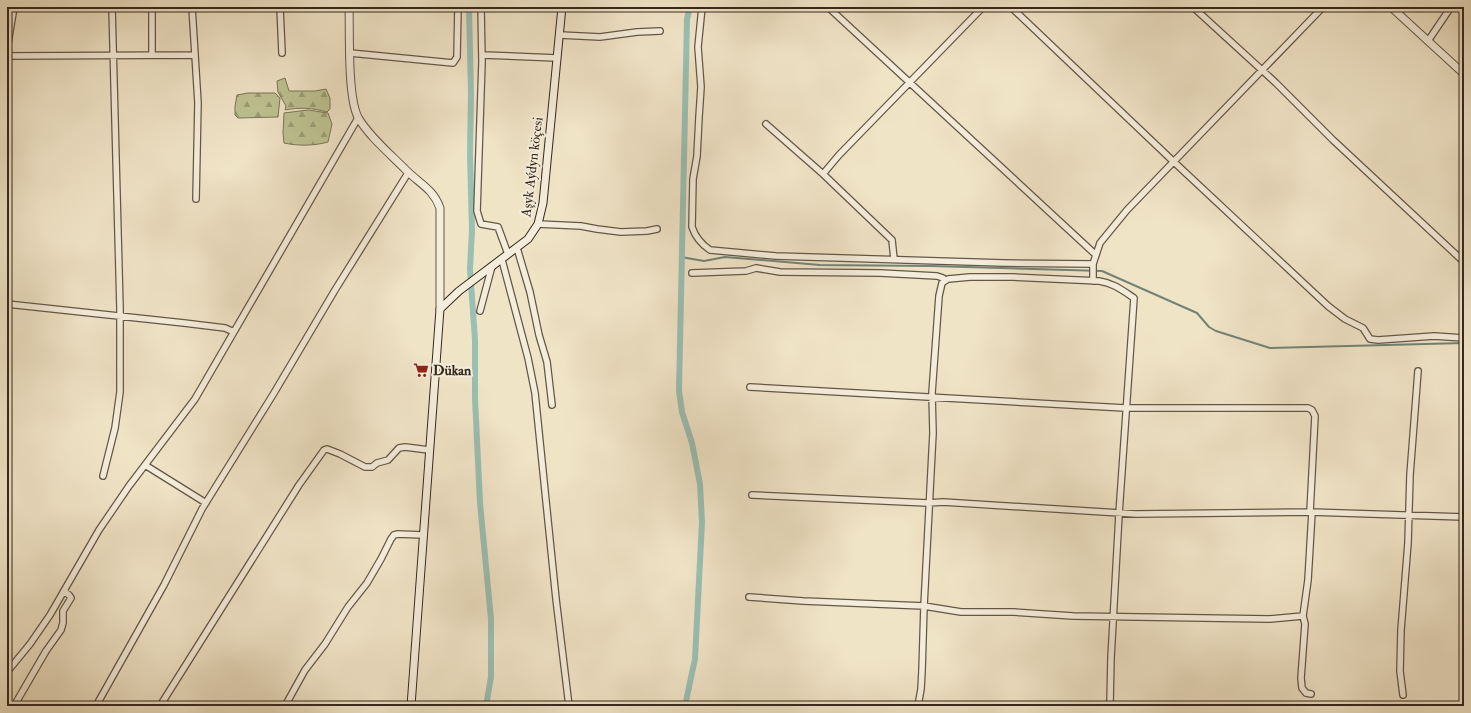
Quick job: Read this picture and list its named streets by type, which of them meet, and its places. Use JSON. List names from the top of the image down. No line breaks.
{"streets":{"main road":["Aşyk Aýdyn köçesi"]},"places":{"supermarket":["Dükan"]}}
